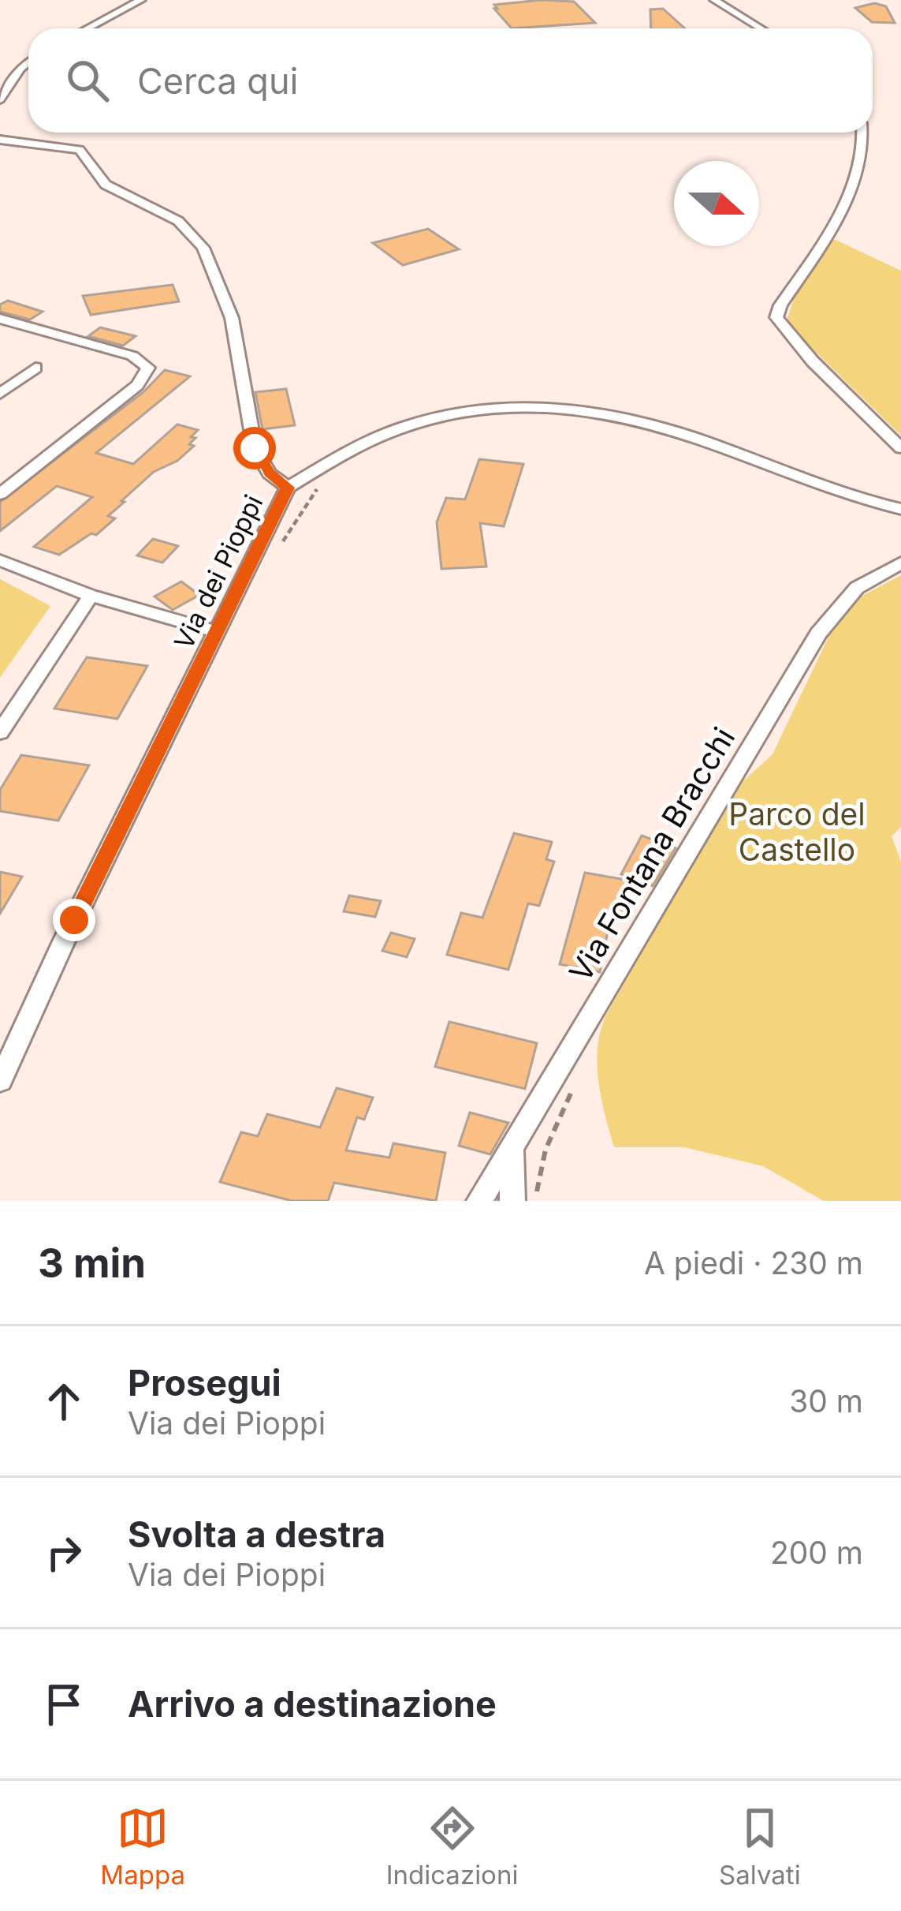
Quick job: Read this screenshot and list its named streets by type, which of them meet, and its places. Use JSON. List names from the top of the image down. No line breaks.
{"streets":{"street":["Via dei Pioppi","Via Fontana Bracchi"]},"parks":["Parco del Castello"],"north":"right","page":{"search":"Cerca qui","heading":["3 min","A piedi · 230 m"],"list":[["Prosegui","Via dei Pioppi","30 m"],["Svolta a destra","Via dei Pioppi","200 m"],"Arrivo a destinazione"],"nav":["Mappa","Indicazioni","Salvati"]}}
